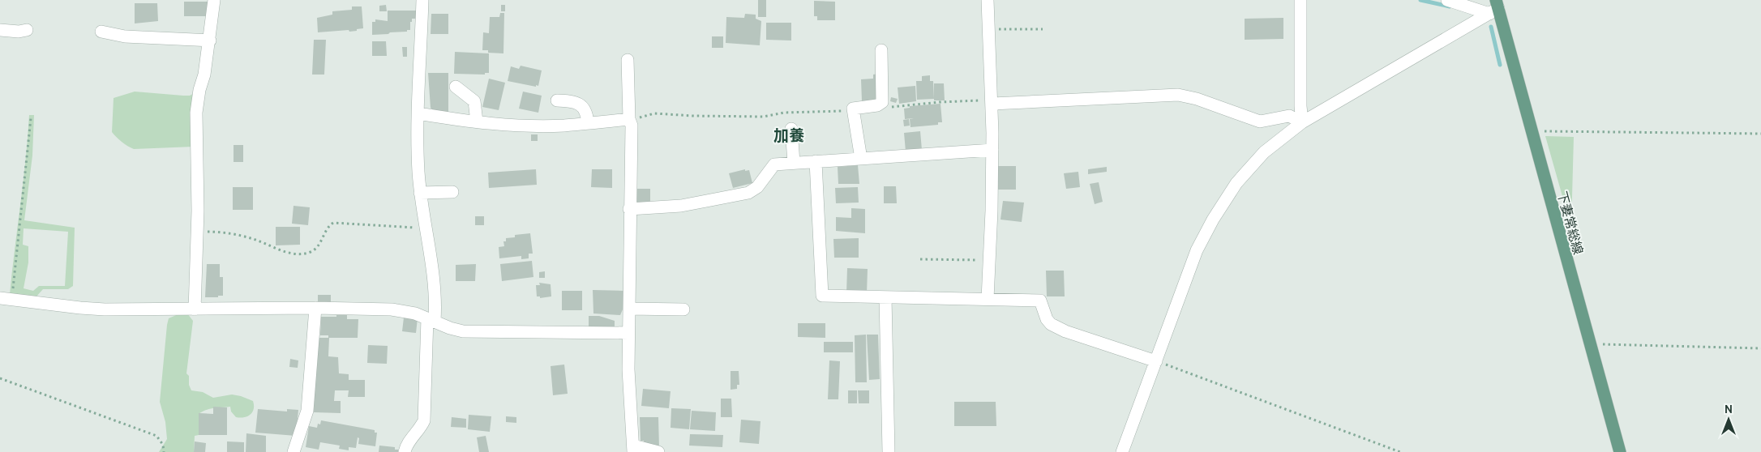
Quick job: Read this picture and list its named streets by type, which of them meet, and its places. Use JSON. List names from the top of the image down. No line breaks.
{"streets":{"main road":["下妻常総線"]},"districts":["加養"],"north":"top"}
